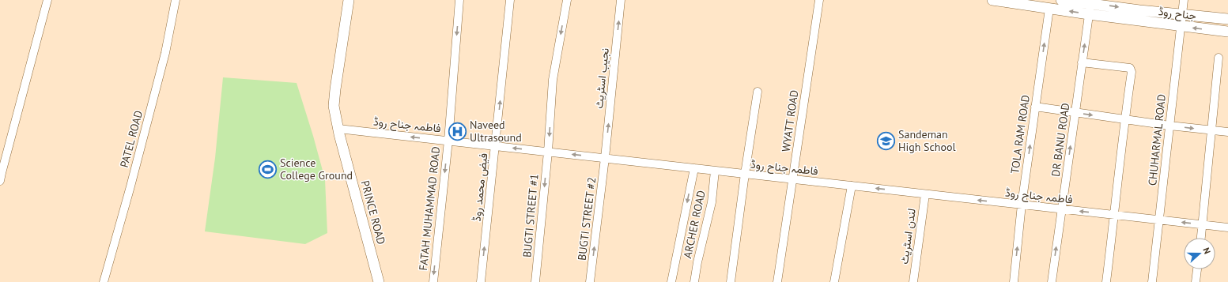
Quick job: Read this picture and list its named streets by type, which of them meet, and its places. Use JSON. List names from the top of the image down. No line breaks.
{"streets":{"main road":["جناح روڈ","PRINCE ROAD"],"street":["نجیب اسٹریٹ","WYATT ROAD","فاطمہ جناح روڈ","TOLA RAM ROAD","PATEL ROAD","DR BANU ROAD","CHUHARMAL ROAD","فیض محمد روڈ","FATAH MUHAMMAD ROAD","BUGTI STREET #1","BUGTI STREET #2","ARCHER ROAD","لندن اسٹریٹ"]},"crossings":[["جناح روڈ","TOLA RAM ROAD"],["جناح روڈ","DR BANU ROAD"],["جناح روڈ","CHUHARMAL ROAD"],["نجیب اسٹریٹ","فاطمہ جناح روڈ"],["نجیب اسٹریٹ","BUGTI STREET #2"],["WYATT ROAD","فاطمہ جناح روڈ"],["فاطمہ جناح روڈ","TOLA RAM ROAD"],["فاطمہ جناح روڈ","DR BANU ROAD"],["فاطمہ جناح روڈ","CHUHARMAL ROAD"],["فاطمہ جناح روڈ","فیض محمد روڈ"],["فاطمہ جناح روڈ","FATAH MUHAMMAD ROAD"],["فاطمہ جناح روڈ","PRINCE ROAD"],["فاطمہ جناح روڈ","BUGTI STREET #1"],["فاطمہ جناح روڈ","BUGTI STREET #2"],["فاطمہ جناح روڈ","ARCHER ROAD"],["فاطمہ جناح روڈ","لندن اسٹریٹ"]],"one_way":["نجیب اسٹریٹ","فاطمہ جناح روڈ","TOLA RAM ROAD","فیض محمد روڈ","FATAH MUHAMMAD ROAD","BUGTI STREET #1","BUGTI STREET #2"],"places":{"hospital":["Naveed Ultrasound"],"school or university":["Sandeman High School"],"sports":["Science College Ground"]},"north":"right"}
